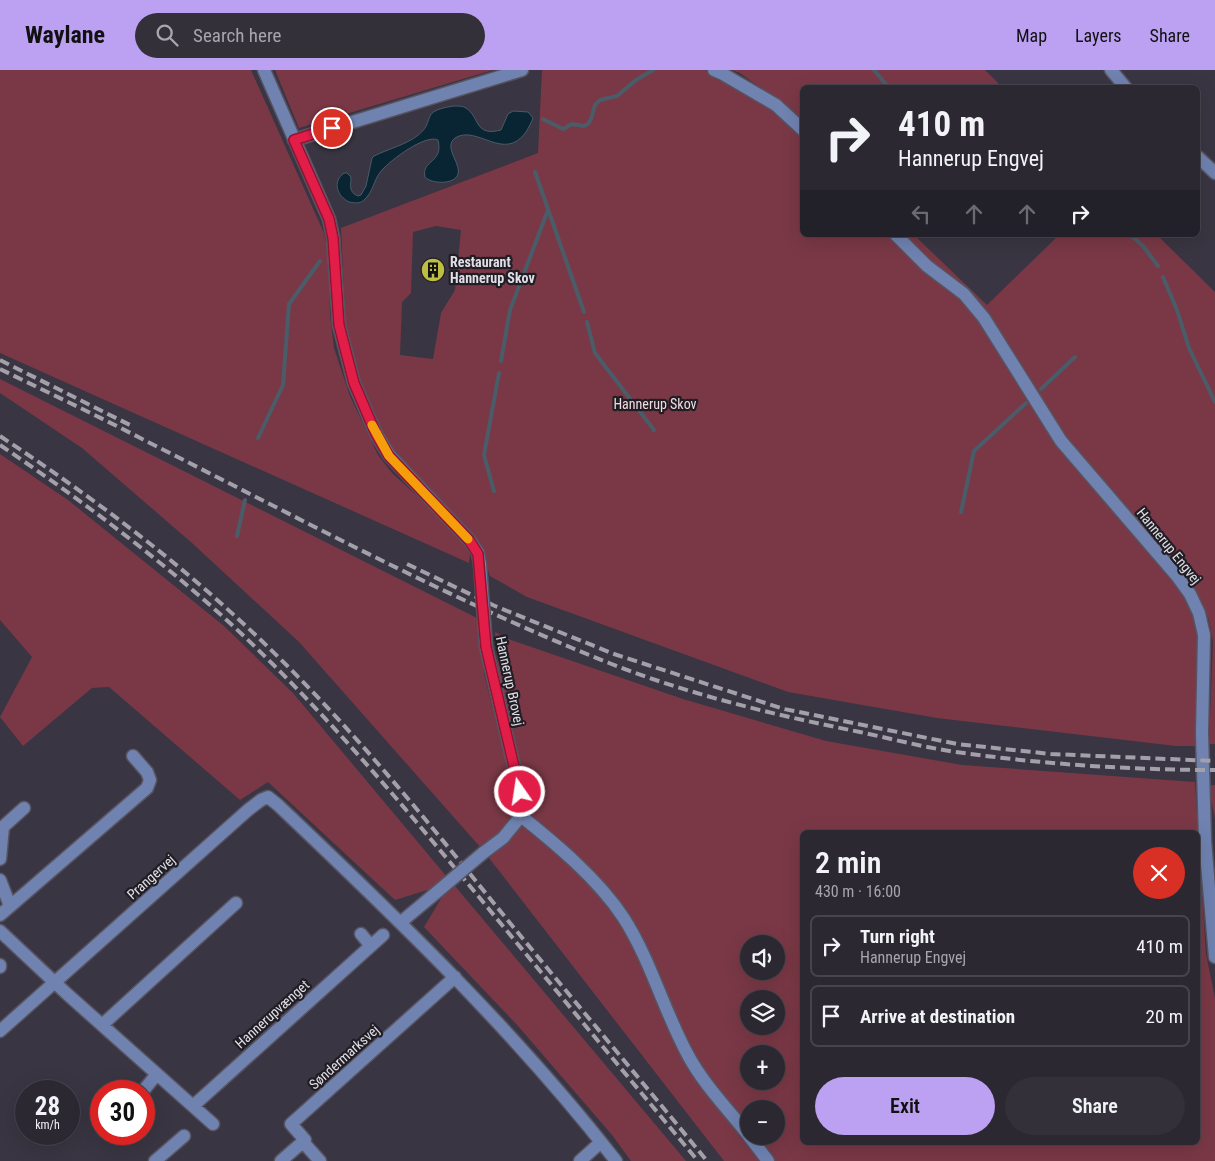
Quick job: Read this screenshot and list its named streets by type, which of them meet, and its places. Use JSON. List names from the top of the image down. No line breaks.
{"streets":{"street":["Hannerup Engvej","Hannerup Brovej","Prangervej","Hannerupvænget","Søndermarksvej"]},"parks":["Hannerup Skov"],"places":{"building":["Restaurant Hannerup Skov"]},"page":{"header":"Waylane","search":"Search here","nav":["Map","Layers","Share"],"turn":["410 m","Hannerup Engvej"],"heading":["2 min","430 m · 16:00"],"list":[{"name":"Turn right","note":"Hannerup Engvej","value":"410 m"},{"name":"Arrive at destination","value":"20 m"}],"map_buttons":["+","−"],"buttons":["Exit","Share"],"speed":"28 km/h","limit":"30"}}
